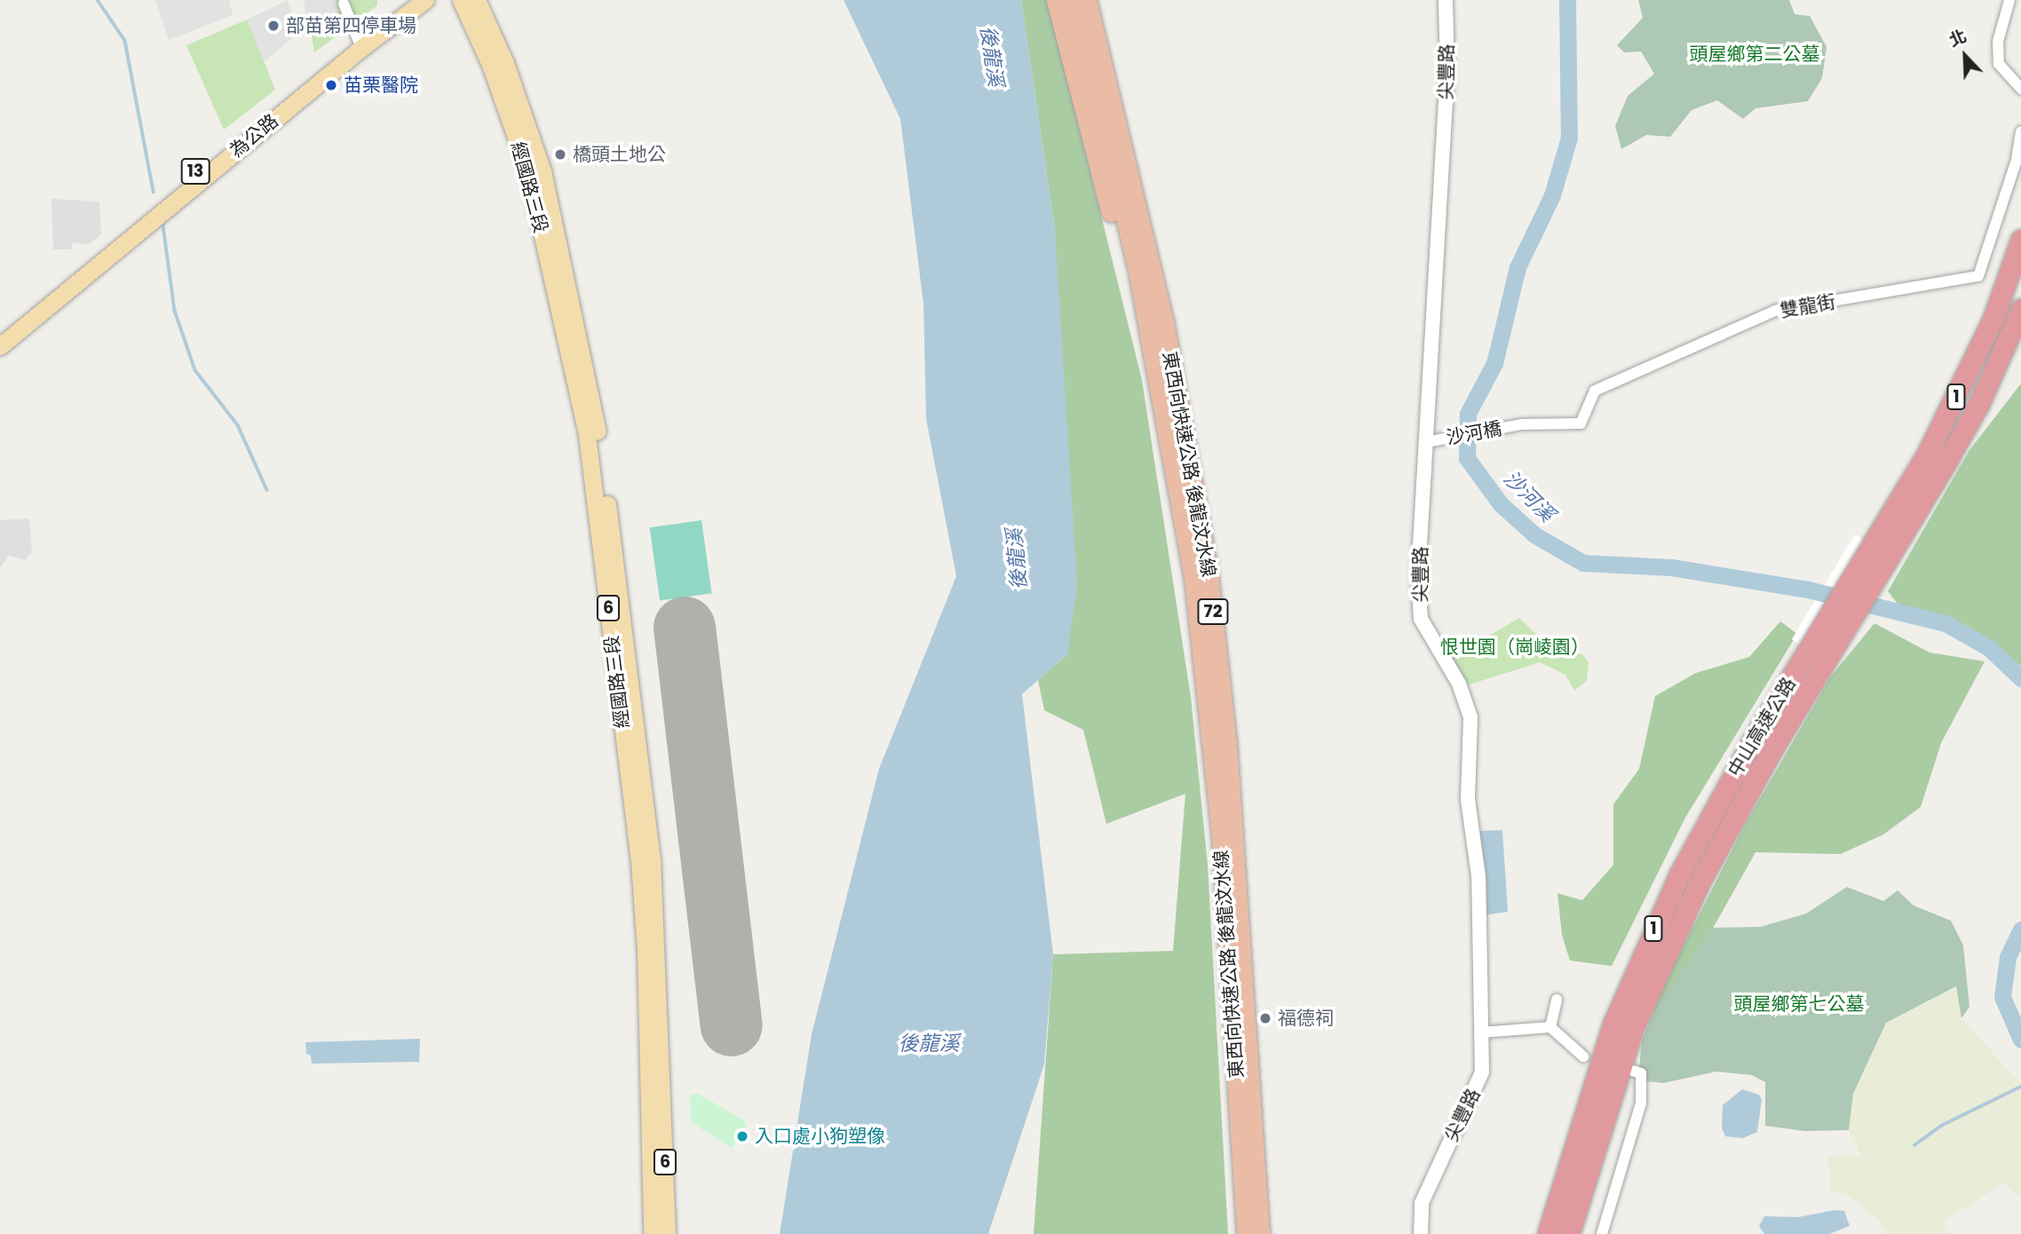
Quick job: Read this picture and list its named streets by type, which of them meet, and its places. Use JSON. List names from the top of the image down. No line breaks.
{"streets":{"highway":["1","東西向快速公路 後龍汶水線","72","中山高速公路"],"main road":["為公路","13","經國路三段","6"],"street":["尖豐路","雙龍街","沙河橋"]},"crossings":[["尖豐路","沙河橋"],["雙龍街","沙河橋"]],"water":["後龍溪","沙河溪"],"parks":["頭屋鄉第二公墓","恨世園（崗崚園）","頭屋鄉第七公墓"],"places":["部苗第四停車場","苗栗醫院","橋頭土地公","福德祠","入口處小狗塑像"],"north":"top left"}
